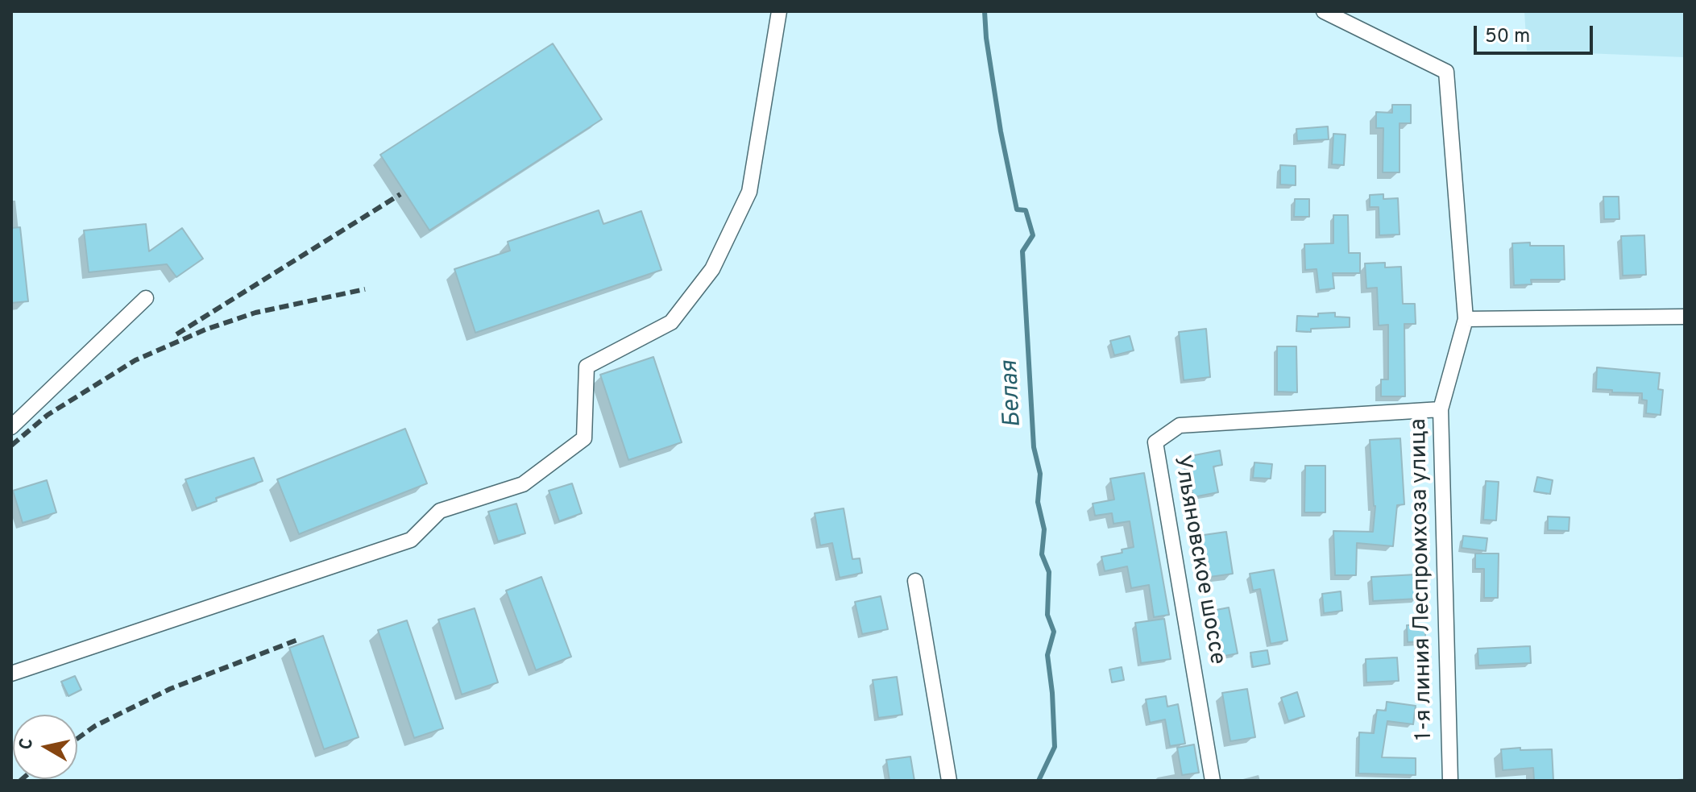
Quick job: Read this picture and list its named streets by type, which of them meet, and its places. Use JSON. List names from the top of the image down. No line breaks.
{"streets":{"street":["Ульяновское шоссе","1-я линия Леспромхоза улица"]},"crossings":[["Ульяновское шоссе","1-я линия Леспромхоза улица"]],"water":["Белая"],"scale_bar":"50 m","north":"left"}
